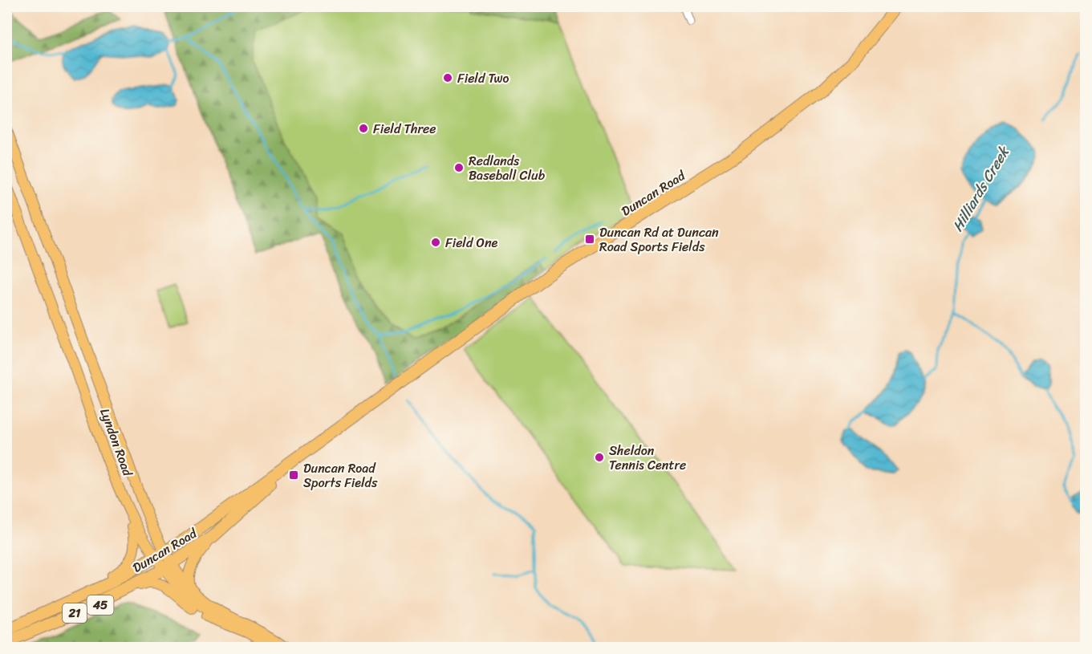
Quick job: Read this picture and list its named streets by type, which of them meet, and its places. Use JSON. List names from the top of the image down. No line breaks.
{"streets":{"highway":["Duncan Road","21"],"main road":["Lyndon Road","45"]},"crossings":[["Duncan Road","Lyndon Road"],["Duncan Road","45"],["Duncan Road","21"],["Lyndon Road","21"],["45","21"]],"water":["Hilliards Creek"],"places":{"other":["Field Two","Field Three","Redlands Baseball Club","Field One","Sheldon Tennis Centre"],"transit":["Duncan Rd at Duncan Road Sports Fields","Duncan Road Sports Fields"]}}
